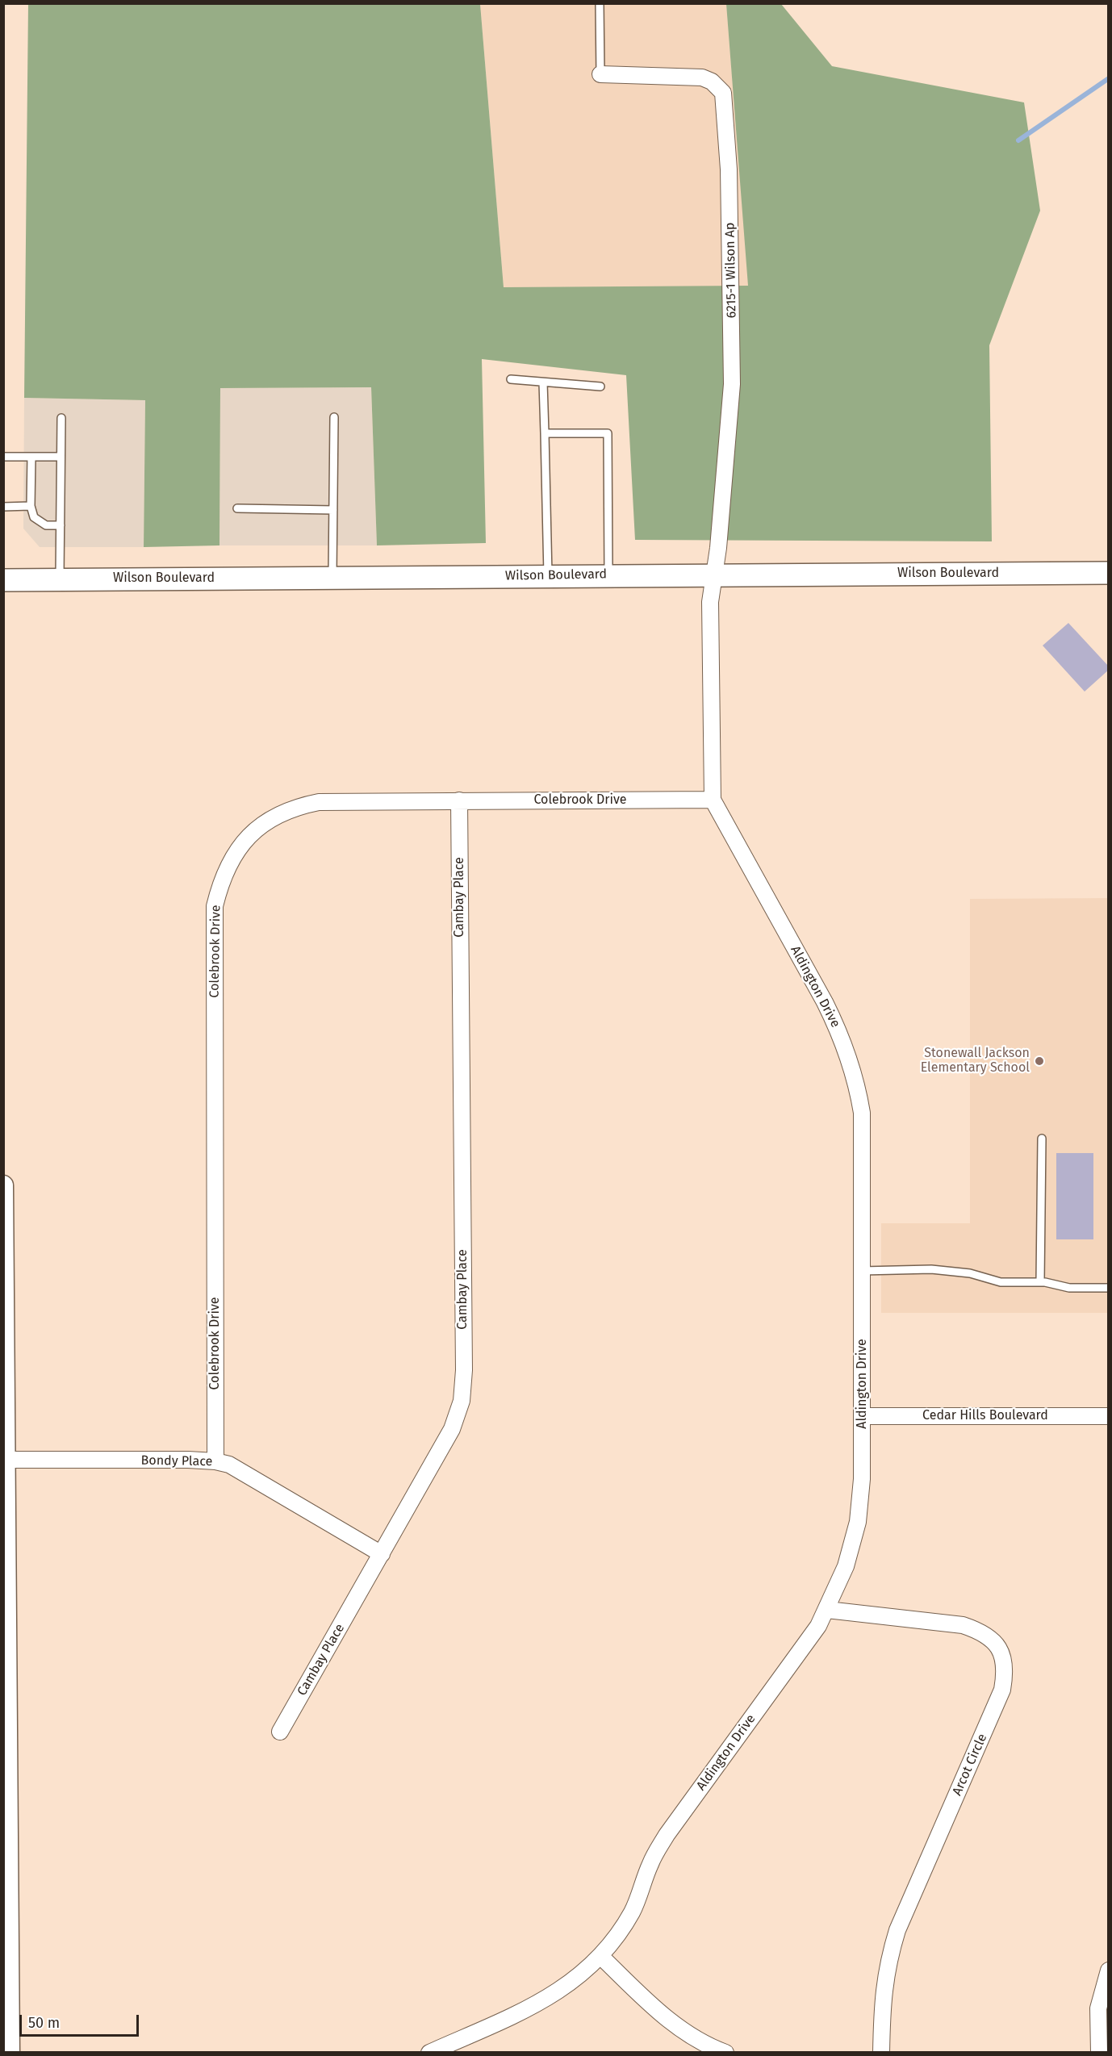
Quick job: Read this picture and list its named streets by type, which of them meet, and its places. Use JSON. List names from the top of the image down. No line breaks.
{"streets":{"main road":["Wilson Boulevard"],"street":["6215-1 Wilson Ap","Colebrook Drive","Cambay Place","Aldington Drive","Cedar Hills Boulevard","Bondy Place","Arcot Circle"]},"crossings":[["6215-1 Wilson Ap","Wilson Boulevard"],["6215-1 Wilson Ap","Aldington Drive"],["Wilson Boulevard","Aldington Drive"],["Colebrook Drive","Cambay Place"],["Colebrook Drive","Aldington Drive"],["Colebrook Drive","Bondy Place"],["Cambay Place","Bondy Place"],["Aldington Drive","Cedar Hills Boulevard"],["Aldington Drive","Arcot Circle"]],"places":["Stonewall Jackson Elementary School"],"scale_bar":"50 m"}
